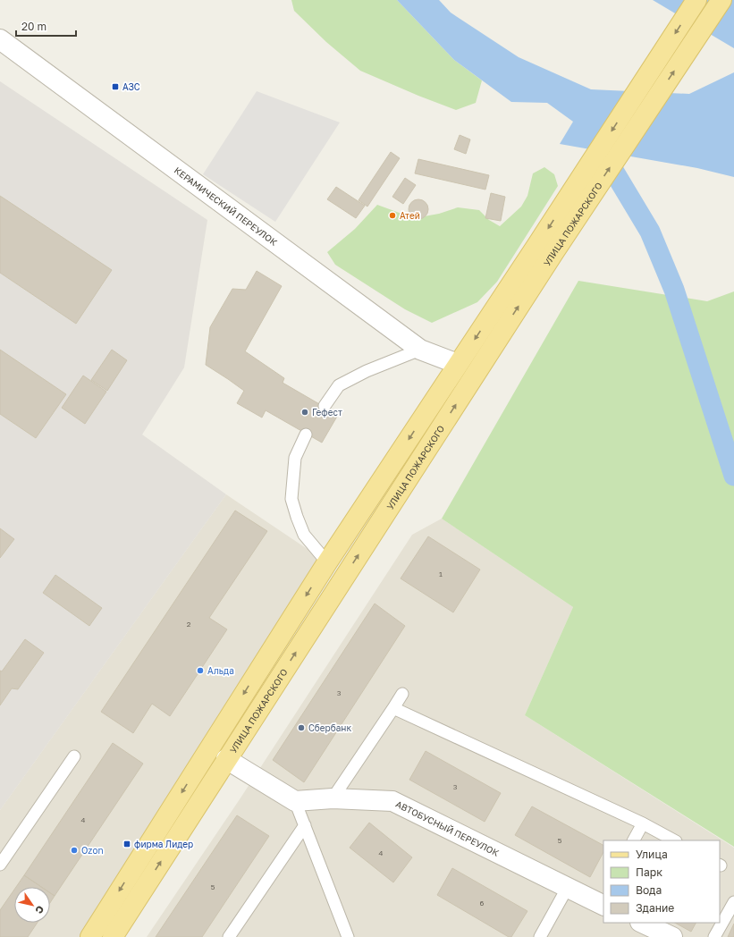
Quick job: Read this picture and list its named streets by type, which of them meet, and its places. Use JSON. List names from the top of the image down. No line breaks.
{"streets":{"main road":["УЛИЦА ПОЖАРСКОГО"],"street":["КЕРАМИЧЕСКИЙ ПЕРЕУЛОК","АВТОБУСНЫЙ ПЕРЕУЛОК"]},"crossings":[["КЕРАМИЧЕСКИЙ ПЕРЕУЛОК","УЛИЦА ПОЖАРСКОГО"]],"places":{"transit":["АЗС","фирма Лидер"],"other":["Атей","Гефест","Альда","Сбербанк","Ozon"]},"house_numbers":["1","2","3","3","4","5","4","5","6"],"legend":["Улица","Парк","Вода","Здание"],"scale_bar":"20 m","north":"bottom right"}
